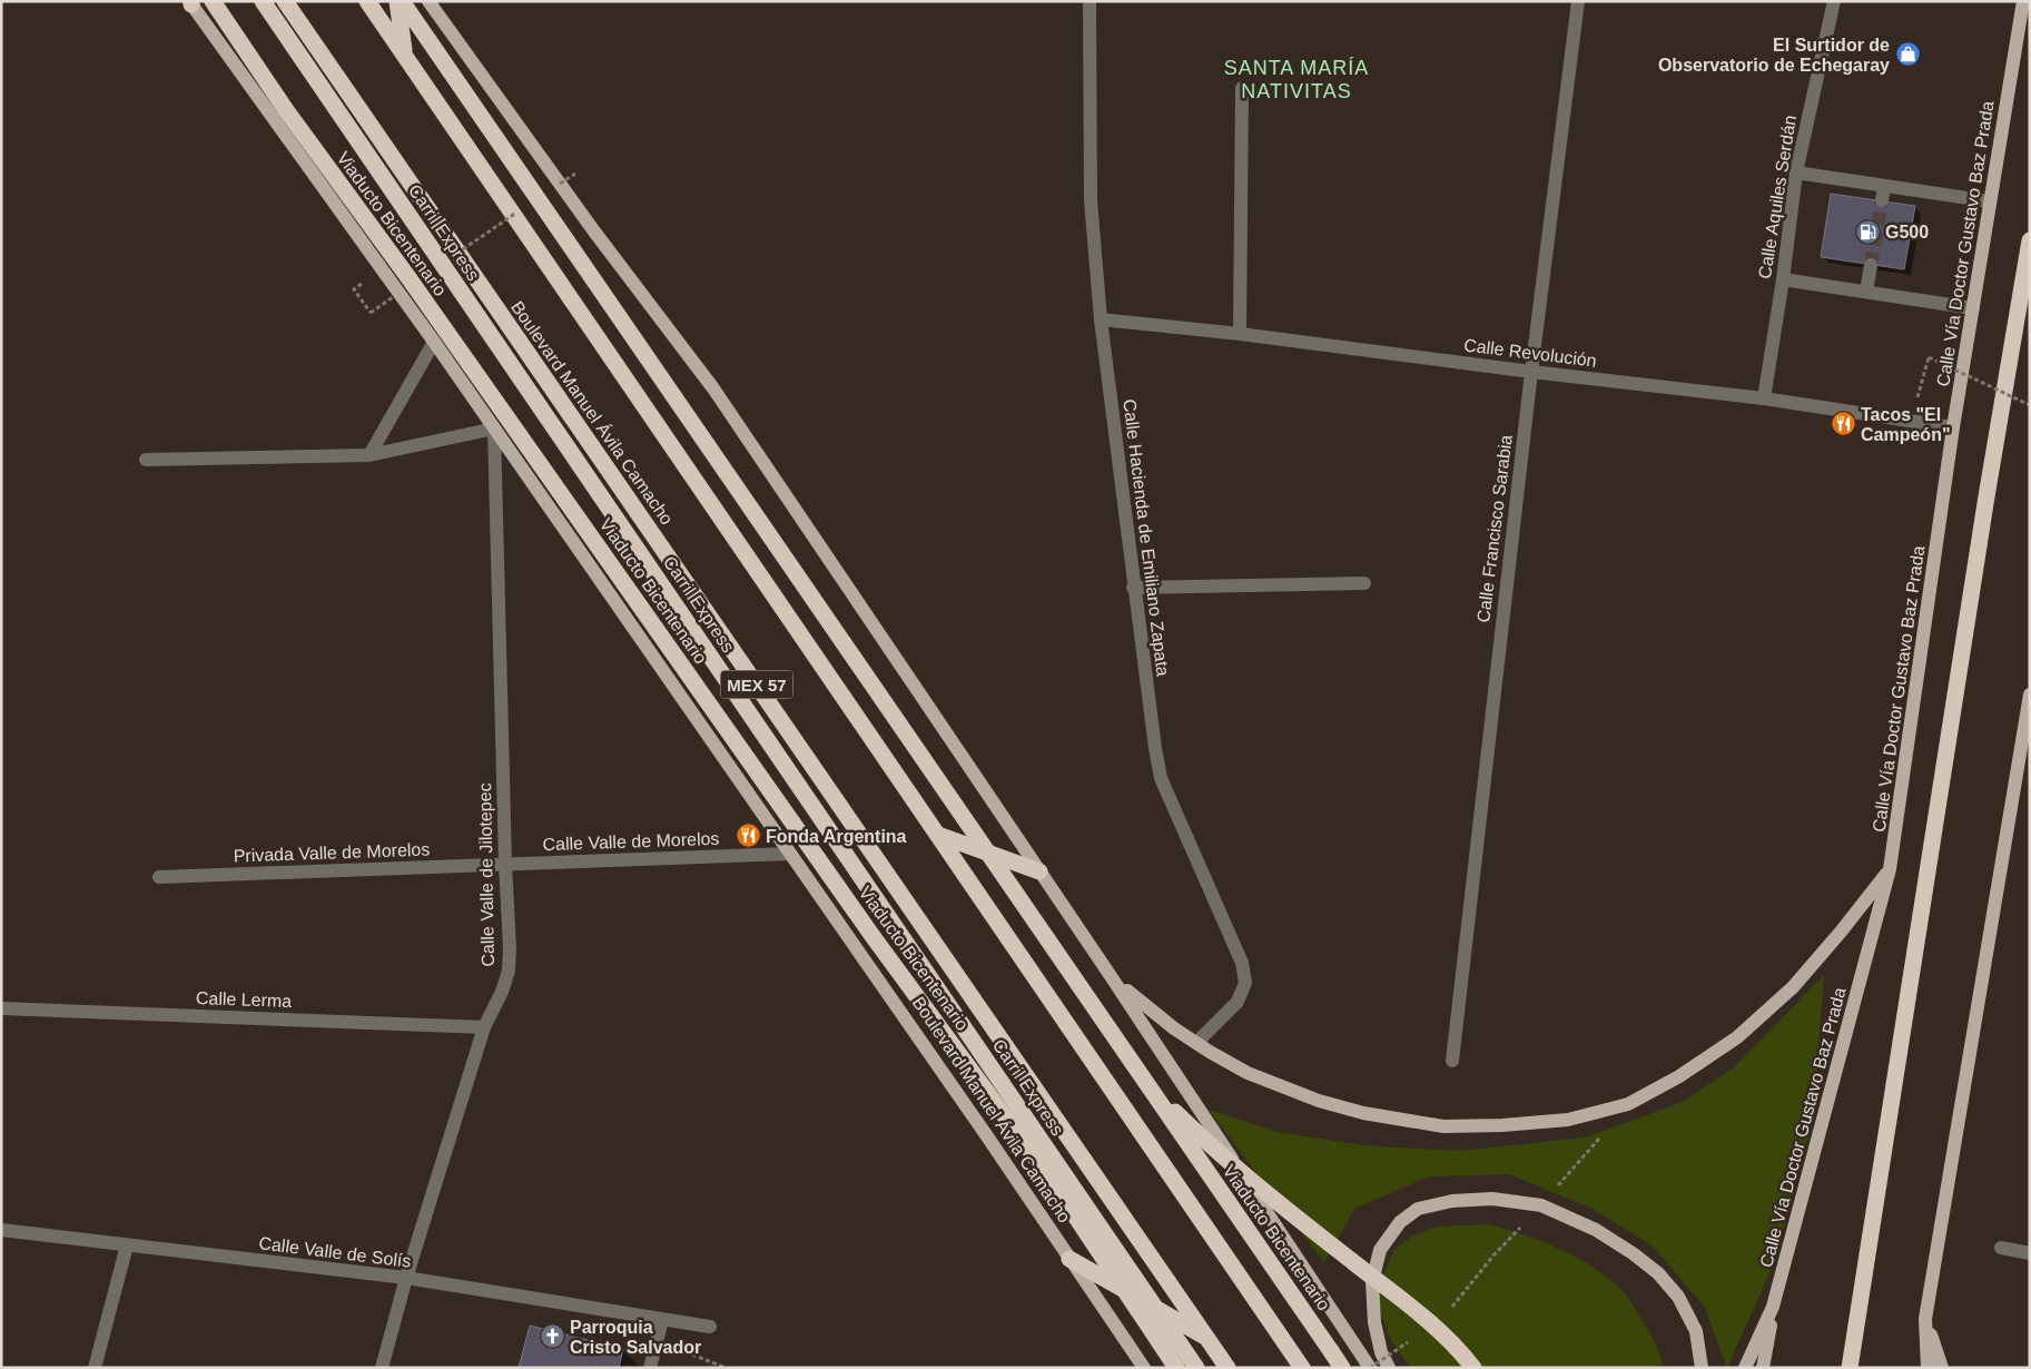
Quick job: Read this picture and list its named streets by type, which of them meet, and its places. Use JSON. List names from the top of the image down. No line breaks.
{"streets":{"highway":["Viaducto Bicentenario","Carril Express","Boulevard Manuel Ávila Camacho","MEX 57"],"main road":["Calle Vía Doctor Gustavo Baz Prada"],"street":["Calle Aquiles Serdán","Calle Revolución","Calle Francisco Sarabia","Calle Hacienda de Emiliano Zapata","Calle Valle de Morelos","Privada Valle de Morelos","Calle Valle de Jilotepec","Calle Lerma","Calle Valle de Solís"]},"crossings":[["Calle Aquiles Serdán","Calle Revolución"],["Calle Vía Doctor Gustavo Baz Prada","Calle Revolución"],["Calle Revolución","Calle Francisco Sarabia"],["Calle Revolución","Calle Hacienda de Emiliano Zapata"],["Boulevard Manuel Ávila Camacho","Calle Valle de Morelos"],["Boulevard Manuel Ávila Camacho","Calle Valle de Jilotepec"],["Calle Valle de Morelos","Privada Valle de Morelos"],["Calle Valle de Morelos","Calle Valle de Jilotepec"],["Privada Valle de Morelos","Calle Valle de Jilotepec"],["Calle Valle de Jilotepec","Calle Lerma"],["Calle Valle de Jilotepec","Calle Valle de Solís"]],"districts":["SANTA MARÍA NATIVITAS"],"places":{"shop":["El Surtidor de Observatorio de Echegaray"],"fuel station":["G500"],"restaurant":["Tacos \"El Campeón\"","Fonda Argentina"],"church":["Parroquia Cristo Salvador"]}}
